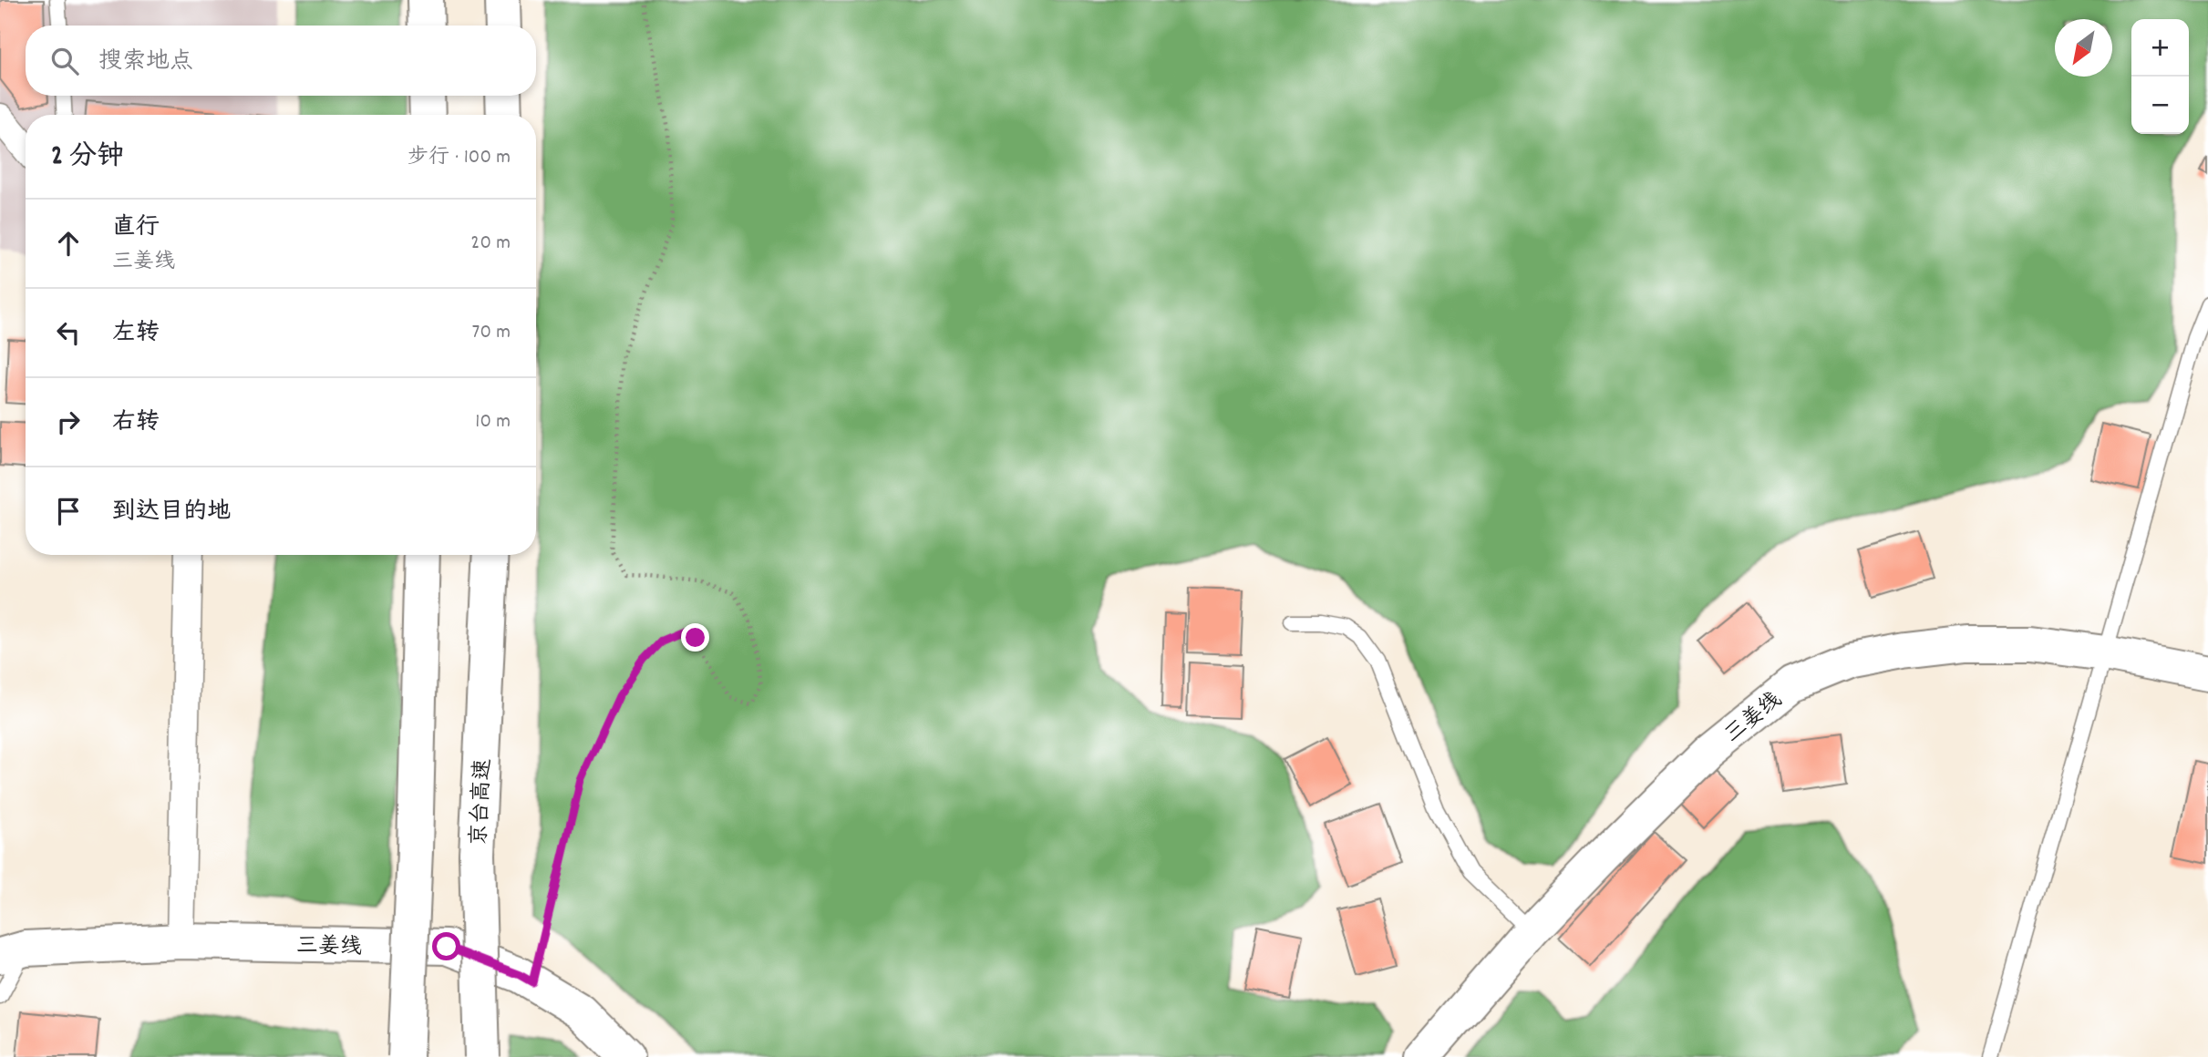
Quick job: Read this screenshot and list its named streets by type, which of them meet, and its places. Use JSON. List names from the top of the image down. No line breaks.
{"streets":{"main road":["三姜线","京台高速"]},"north":"bottom left","page":{"map_buttons":["+","−"],"search":"搜索地点","heading":["2 分钟","步行 · 100 m"],"list":[["直行","三姜线","20 m"],["左转","70 m"],["右转","10 m"],"到达目的地"]}}
